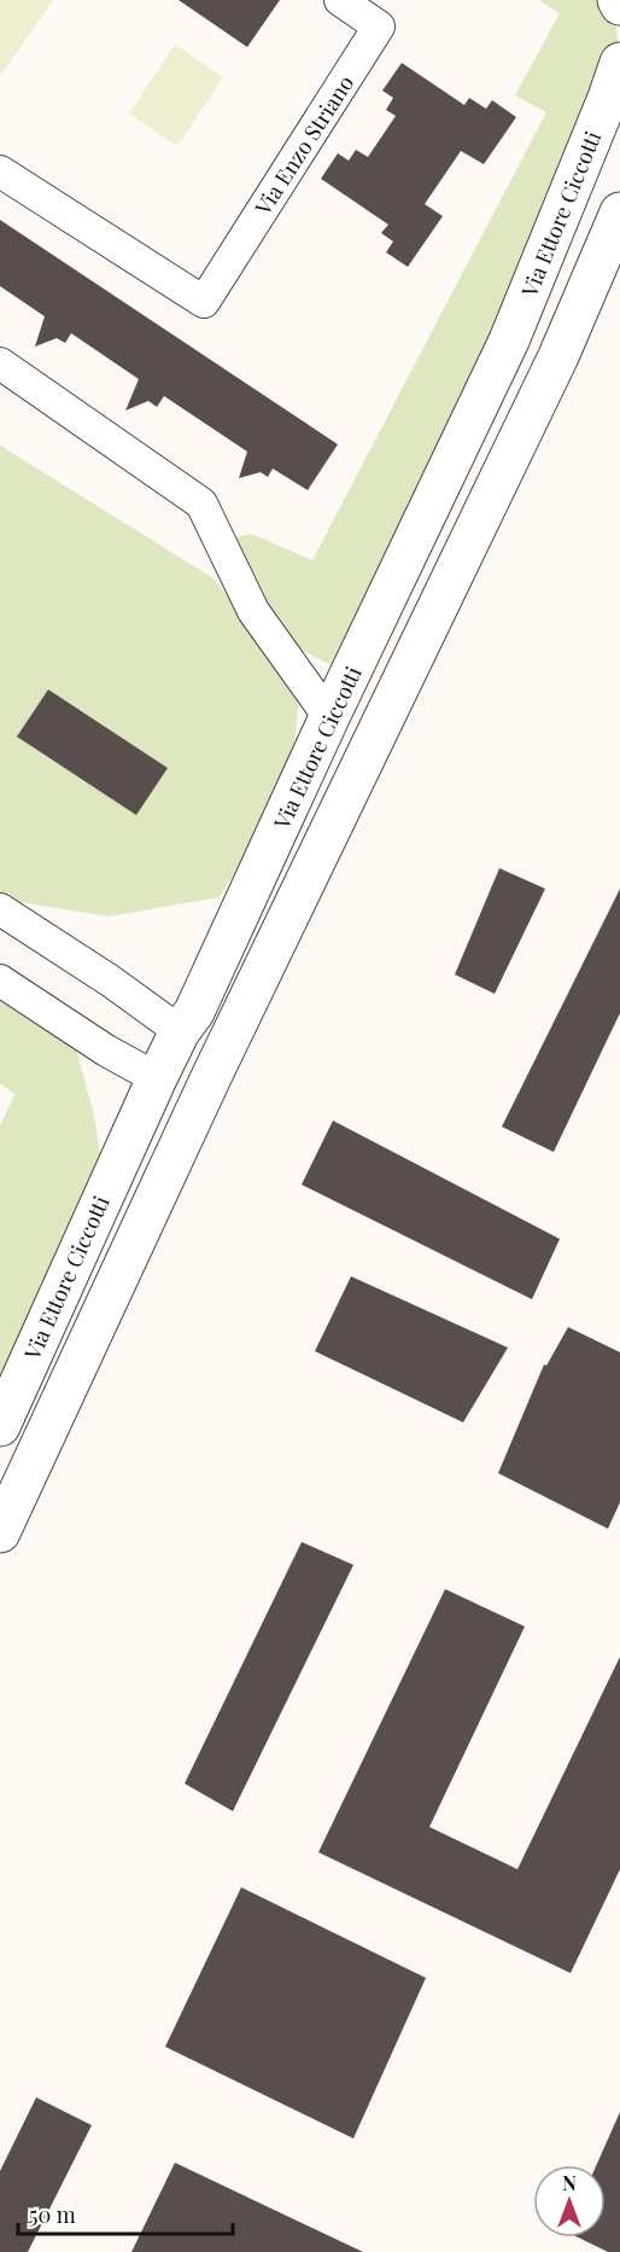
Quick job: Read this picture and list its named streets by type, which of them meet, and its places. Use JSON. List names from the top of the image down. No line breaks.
{"streets":{"street":["Via Enzo Striano","Via Ettore Ciccotti"]},"scale_bar":"50 m","north":"top"}
